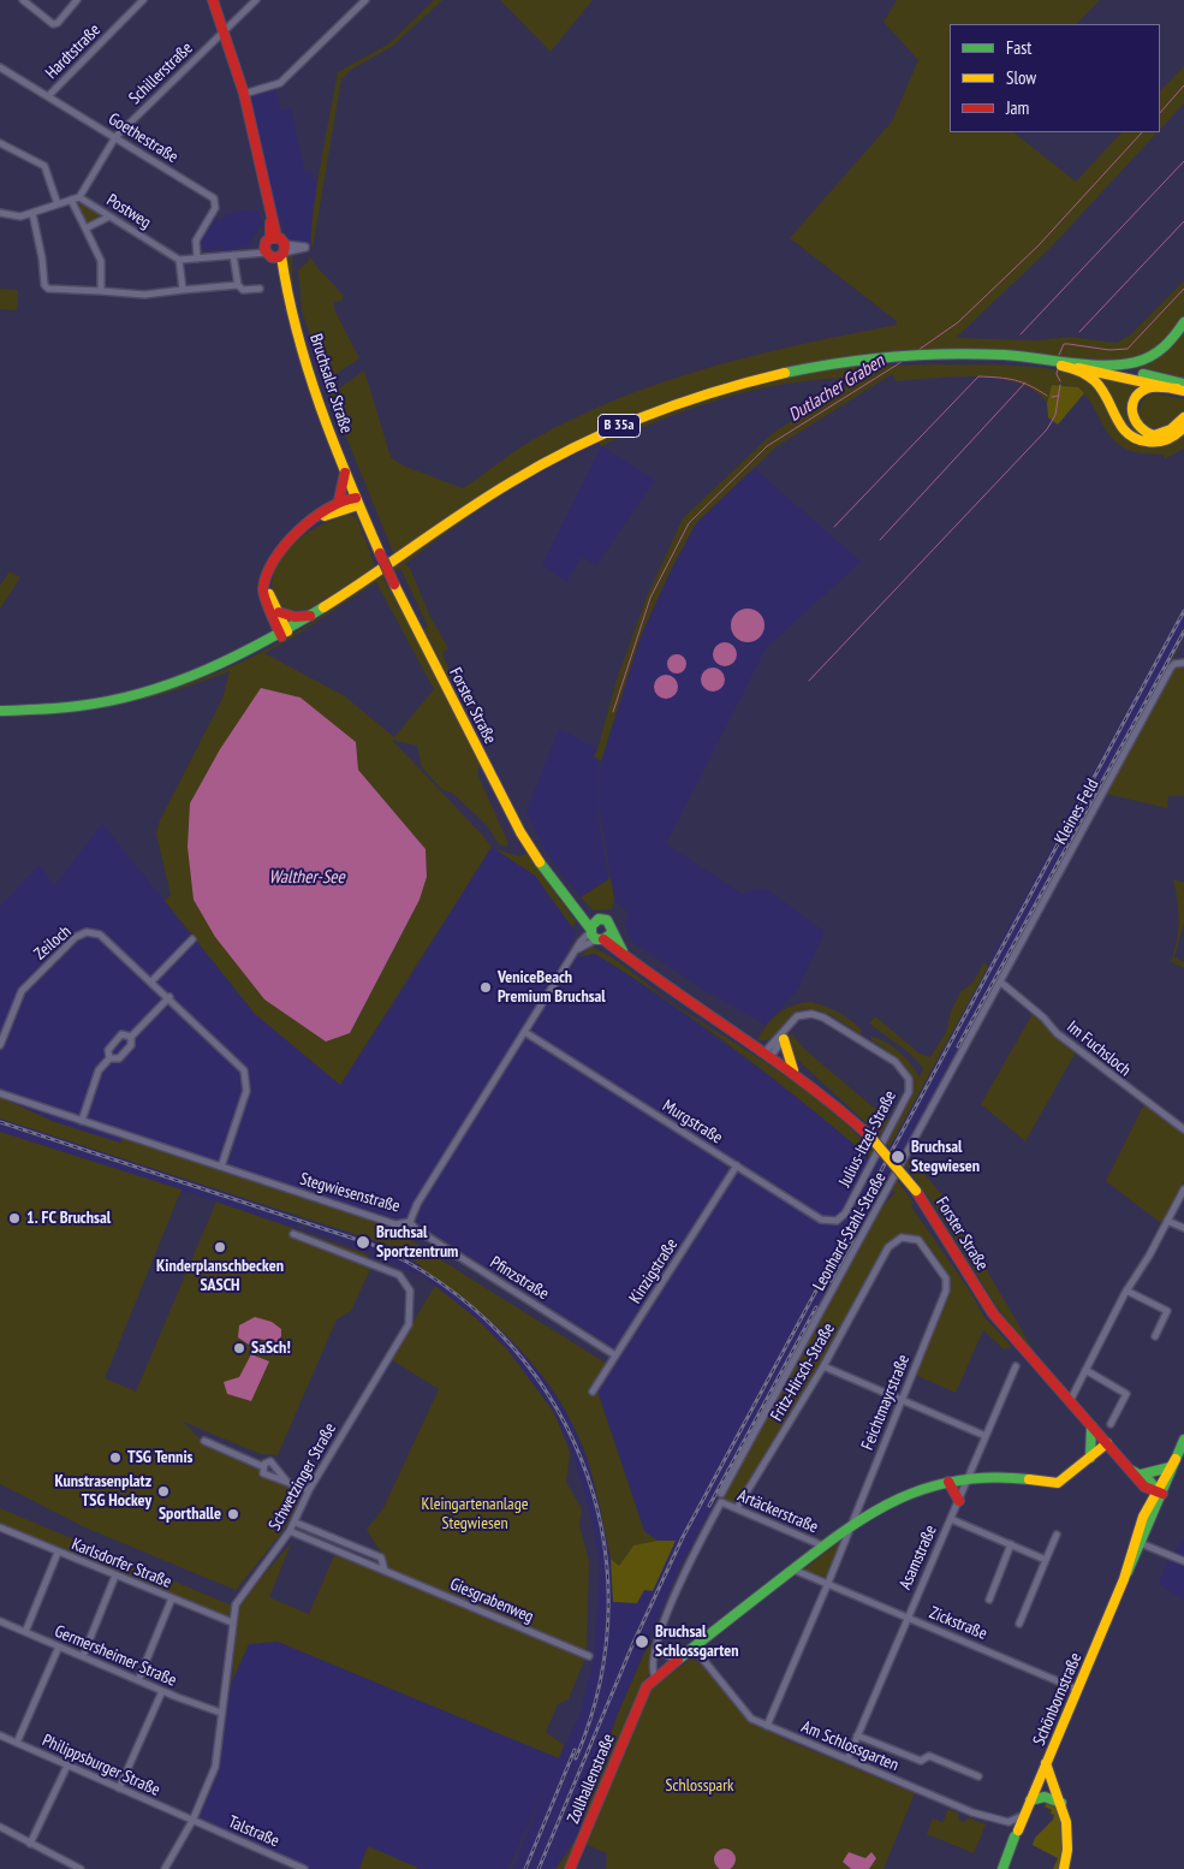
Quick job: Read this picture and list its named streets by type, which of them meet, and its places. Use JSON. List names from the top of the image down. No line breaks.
{"streets":{"main road":["Bruchsaler Straße","B 35a","Forster Straße","Schönbornstraße","Zollhallenstraße"],"street":["Hardtstraße","Schillerstraße","Goethestraße","Postweg","Kleines Feld","Zeiloch","Im Fuchsloch","Murgstraße","Julius-Itzel-Straße","Stegwiesenstraße","Leonhard-Stahl-Straße","Kinzigstraße","Pfinzstraße","Fritz-Hirsch-Straße","Feichtmayrstraße","Schwetzinger Straße","Artäckerstraße","Asamstraße","Karlsdorfer Straße","Giesgrabenweg","Zickstraße","Germersheimer Straße","Am Schlossgarten","Philippsburger Straße","Talstraße"]},"crossings":[["Hardtstraße","Goethestraße"],["Schillerstraße","Goethestraße"],["Schillerstraße","Postweg"],["Schillerstraße","Bruchsaler Straße"],["Bruchsaler Straße","Forster Straße"],["Forster Straße","Julius-Itzel-Straße"],["Forster Straße","Stegwiesenstraße"],["Forster Straße","Schönbornstraße"],["Kleines Feld","Im Fuchsloch"],["Kleines Feld","Leonhard-Stahl-Straße"],["Zeiloch","Stegwiesenstraße"],["Im Fuchsloch","Leonhard-Stahl-Straße"],["Murgstraße","Julius-Itzel-Straße"],["Murgstraße","Stegwiesenstraße"],["Murgstraße","Kinzigstraße"],["Stegwiesenstraße","Pfinzstraße"],["Kinzigstraße","Pfinzstraße"],["Fritz-Hirsch-Straße","Feichtmayrstraße"],["Fritz-Hirsch-Straße","Artäckerstraße"],["Feichtmayrstraße","Zickstraße"],["Schwetzinger Straße","Karlsdorfer Straße"],["Schwetzinger Straße","Giesgrabenweg"],["Schwetzinger Straße","Germersheimer Straße"],["Schwetzinger Straße","Philippsburger Straße"],["Schwetzinger Straße","Talstraße"],["Asamstraße","Zickstraße"],["Asamstraße","Am Schlossgarten"],["Zickstraße","Schönbornstraße"],["Schönbornstraße","Am Schlossgarten"],["Philippsburger Straße","Talstraße"]],"water":["Dutlacher Graben","Walther-See"],"parks":["Kleingartenanlage Stegwiesen","Schlosspark"],"places":["VeniceBeach Premium Bruchsal","Bruchsal Stegwiesen","1. FC Bruchsal","Bruchsal Sportzentrum","Kinderplanschbecken SASCH","SaSch!","TSG Tennis","Kunstrasenplatz TSG Hockey","Sporthalle","Bruchsal Schlossgarten"],"legend":["Fast","Slow","Jam"]}
